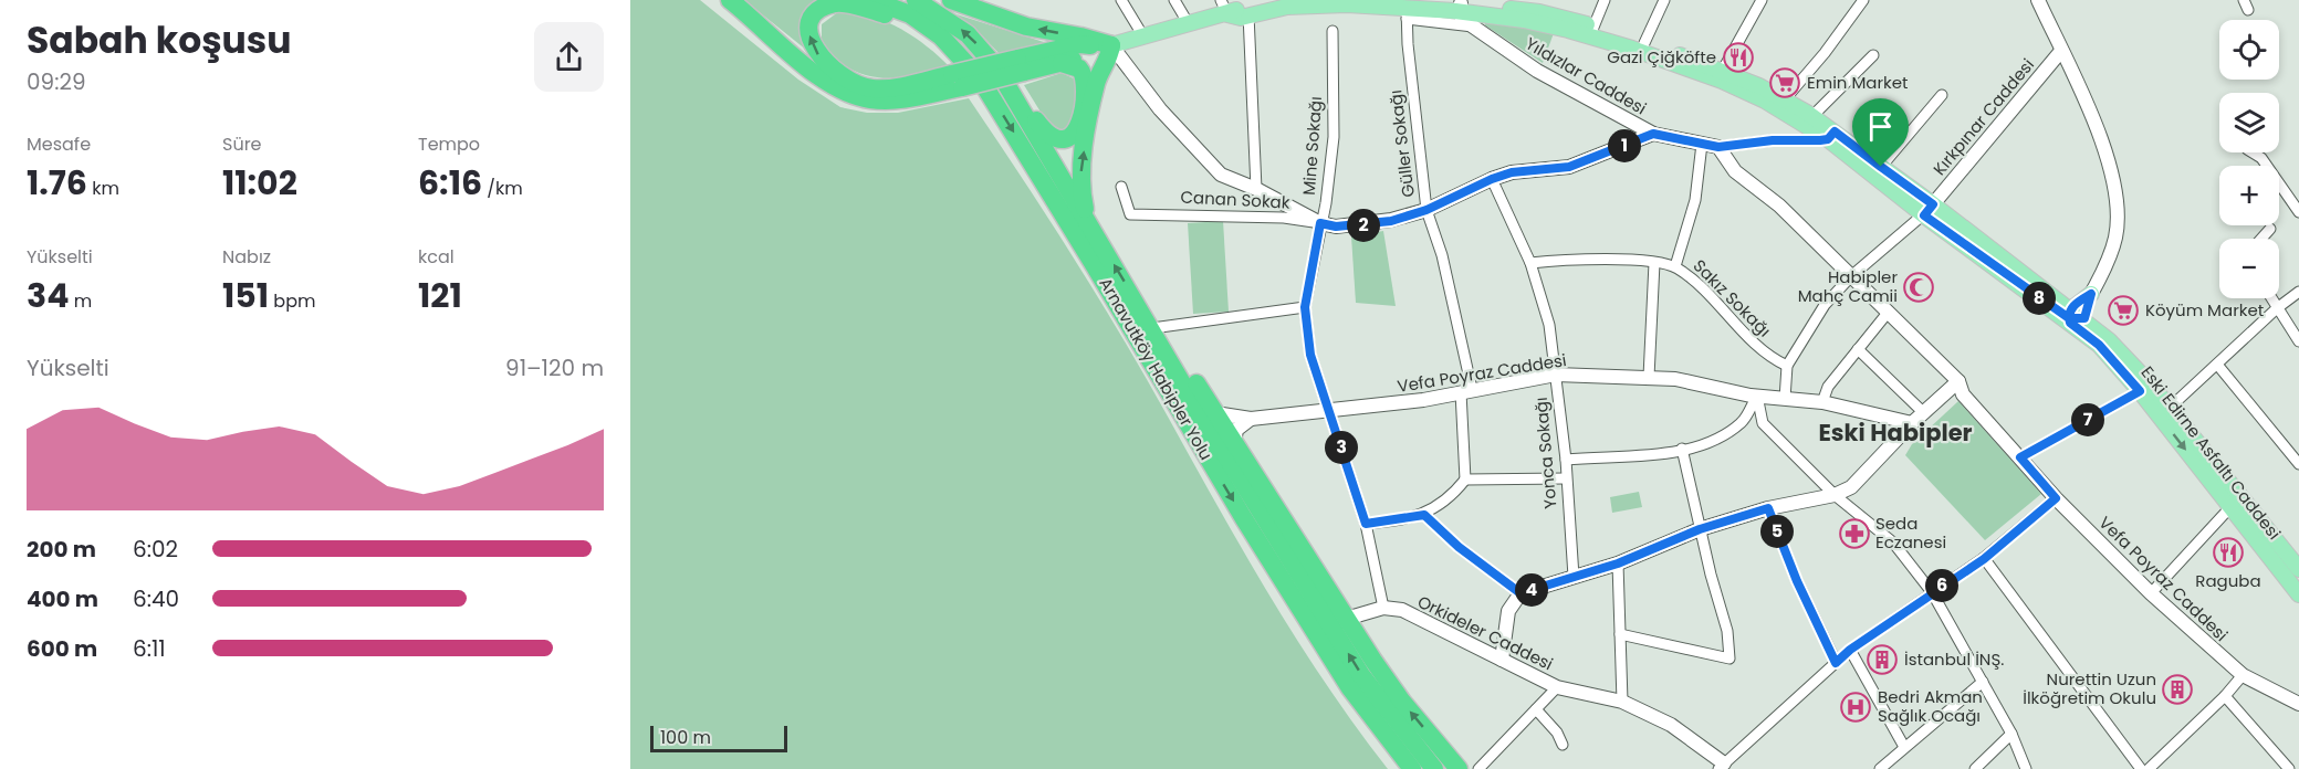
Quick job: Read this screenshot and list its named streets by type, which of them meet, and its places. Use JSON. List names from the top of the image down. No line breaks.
{"streets":{"highway":["Arnavutköy Habipler Yolu"],"main road":["Yıldızlar Caddesi","Kırkpınar Caddesi","Vefa Poyraz Caddesi","Eski Edirne Asfaltı Caddesi","Orkideler Caddesi"],"street":["Güller Sokağı","Mine Sokağı","Canan Sokak","Sakız Sokağı","Yonca Sokağı"]},"crossings":[["Yıldızlar Caddesi","Eski Edirne Asfaltı Caddesi"],["Kırkpınar Caddesi","Eski Edirne Asfaltı Caddesi"],["Güller Sokağı","Vefa Poyraz Caddesi"],["Güller Sokağı","Eski Edirne Asfaltı Caddesi"],["Mine Sokağı","Canan Sokak"],["Mine Sokağı","Vefa Poyraz Caddesi"],["Mine Sokağı","Orkideler Caddesi"],["Sakız Sokağı","Yonca Sokağı"],["Vefa Poyraz Caddesi","Yonca Sokağı"]],"districts":["Eski Habipler"],"places":{"restaurant":["Gazi Çiğköfte","Raguba"],"supermarket":["Emin Market","Köyüm Market"],"mosque":["Habipler Mahç Camii"],"pharmacy":["Seda Eczanesi"],"building":["İstanbul İNŞ.","Nurettin Uzun İlköğretim Okulu"],"hospital":["Bedri Akman Sağlık Ocağı"]},"scale_bar":"100 m","page":{"heading":["Sabah koşusu","09:29"],"map_buttons":["+","−"],"stats":[["Mesafe","1.76 km"],["Süre","11:02"],["Tempo","6:16 /km"],["Yükselti","34 m"],["Nabız","151 bpm"],["kcal","121"]],"pins":["1","2","8","7","3","5","6","4"],"chart":["Yükselti","91–120 m"],"list":[{"name":"200 m","note":"6:02"},{"name":"400 m","note":"6:40"},{"name":"600 m","note":"6:11"}],"scale":"100 m"}}
